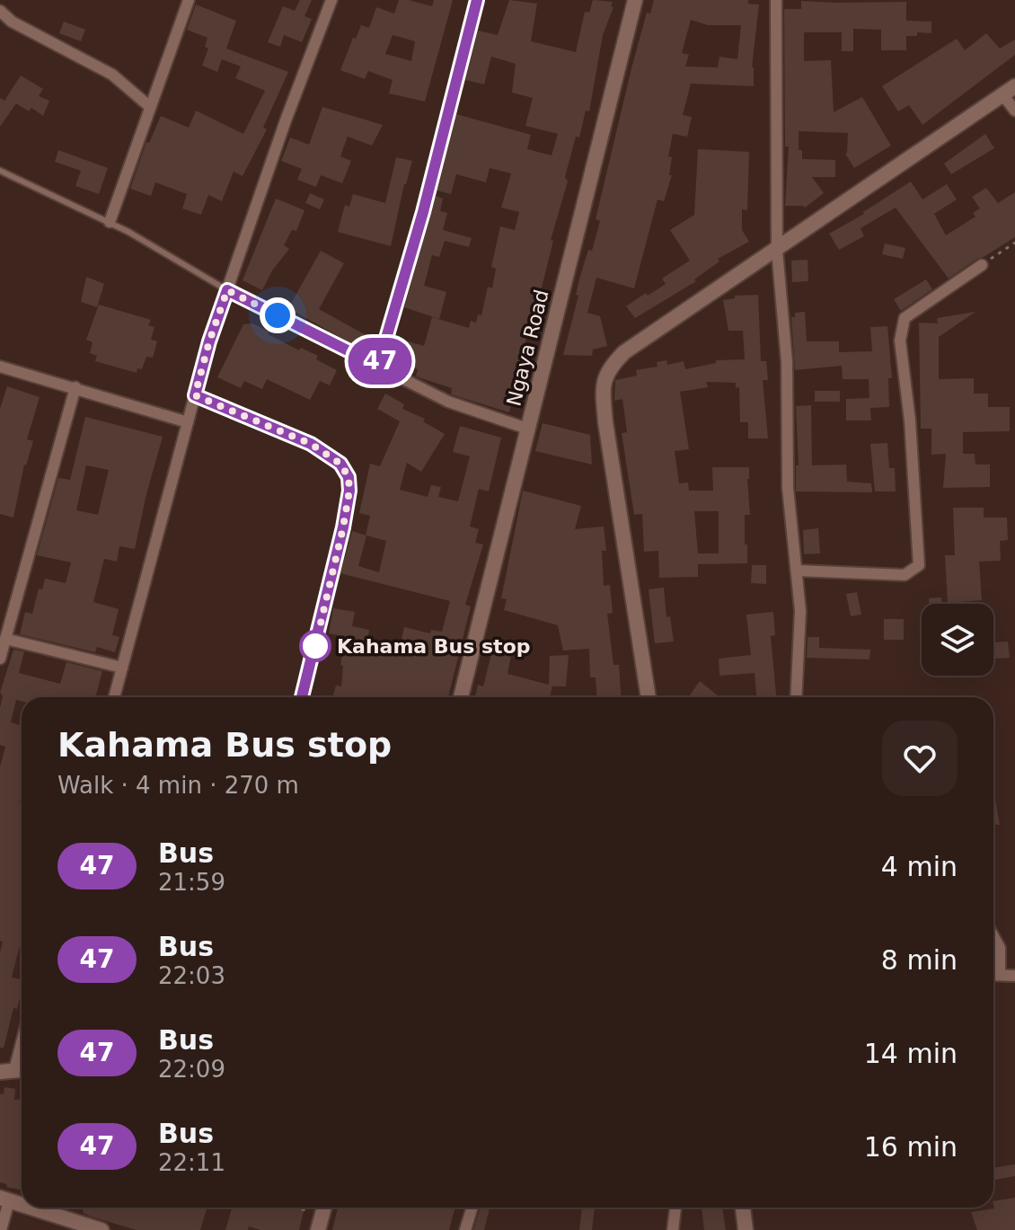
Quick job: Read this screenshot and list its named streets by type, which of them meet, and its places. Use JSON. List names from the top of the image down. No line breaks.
{"streets":{"street":["Ngaya Road"]},"places":["Kahama Bus stop"],"lines":["bus line 47"],"page":{"on_map":"47","heading":["Kahama Bus stop","Walk · 4 min · 270 m"],"list":[{"mark":"47","name":"Bus","note":"21:59","value":"4 min"},{"mark":"47","name":"Bus","note":"22:03","value":"8 min"},{"mark":"47","name":"Bus","note":"22:09","value":"14 min"},{"mark":"47","name":"Bus","note":"22:11","value":"16 min"}]}}
